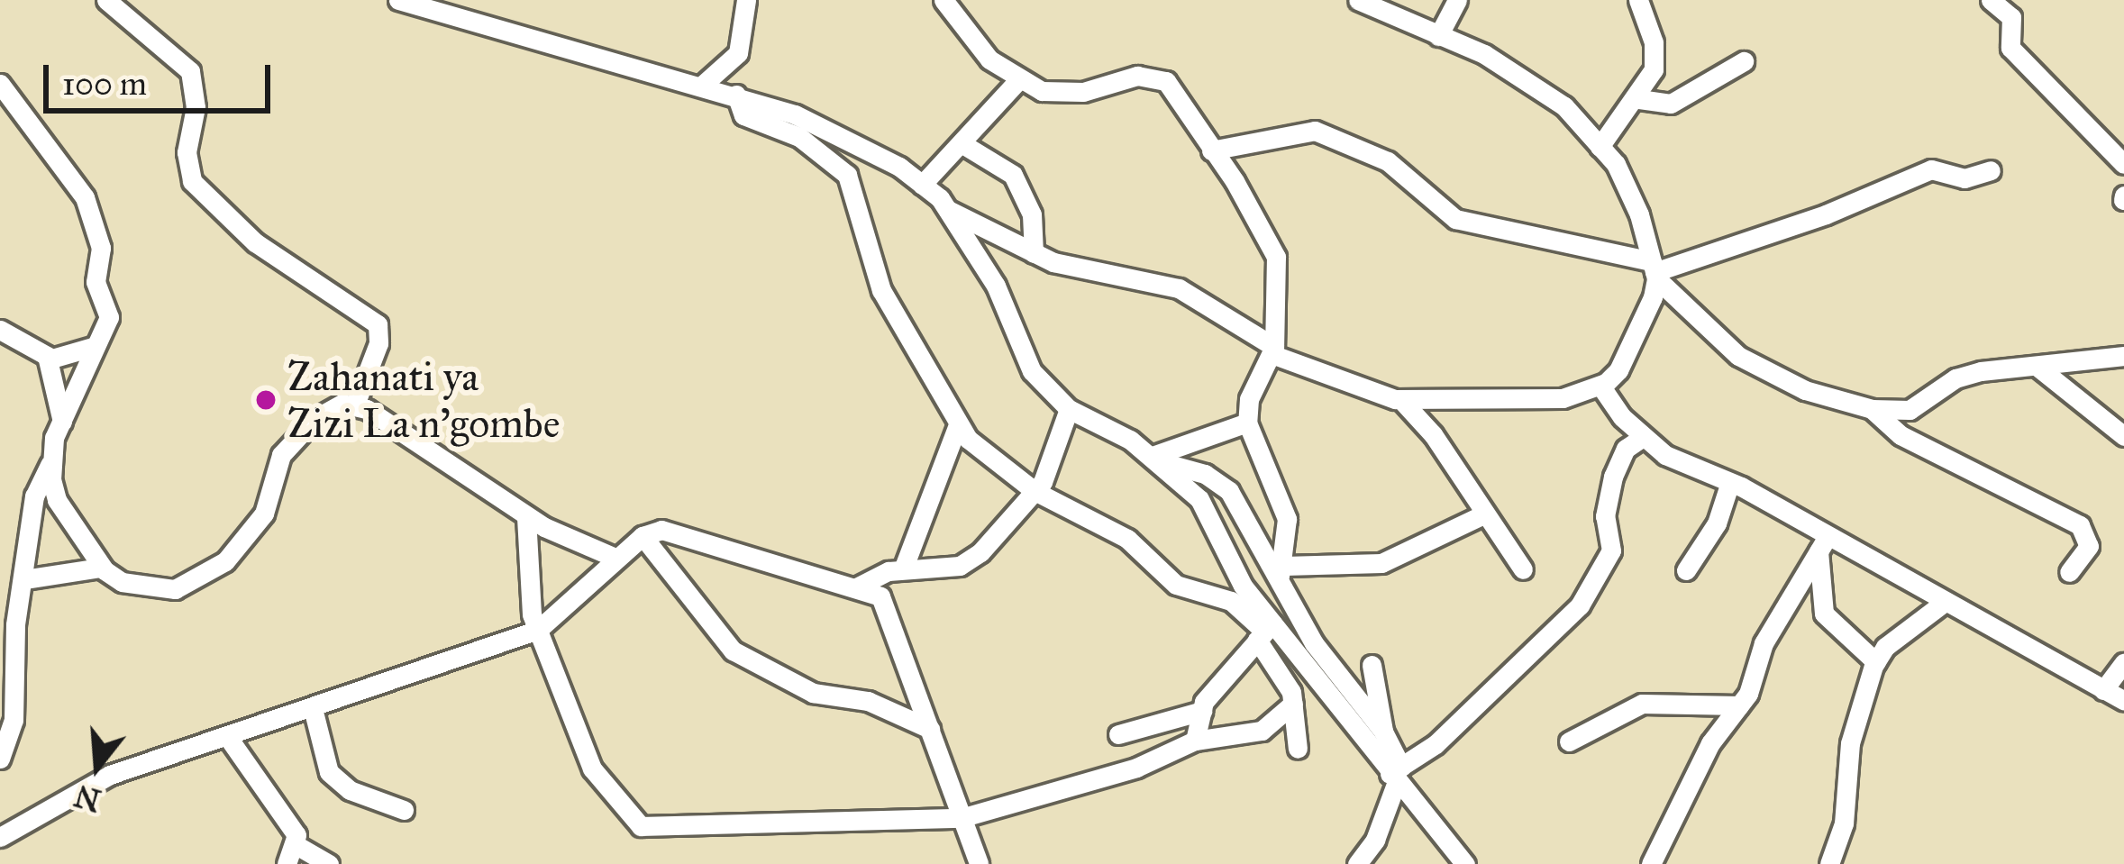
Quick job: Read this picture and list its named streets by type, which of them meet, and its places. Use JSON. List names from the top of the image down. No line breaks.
{"places":["Zahanati ya Zizi La n'gombe"],"scale_bar":"100 m","north":"bottom"}
